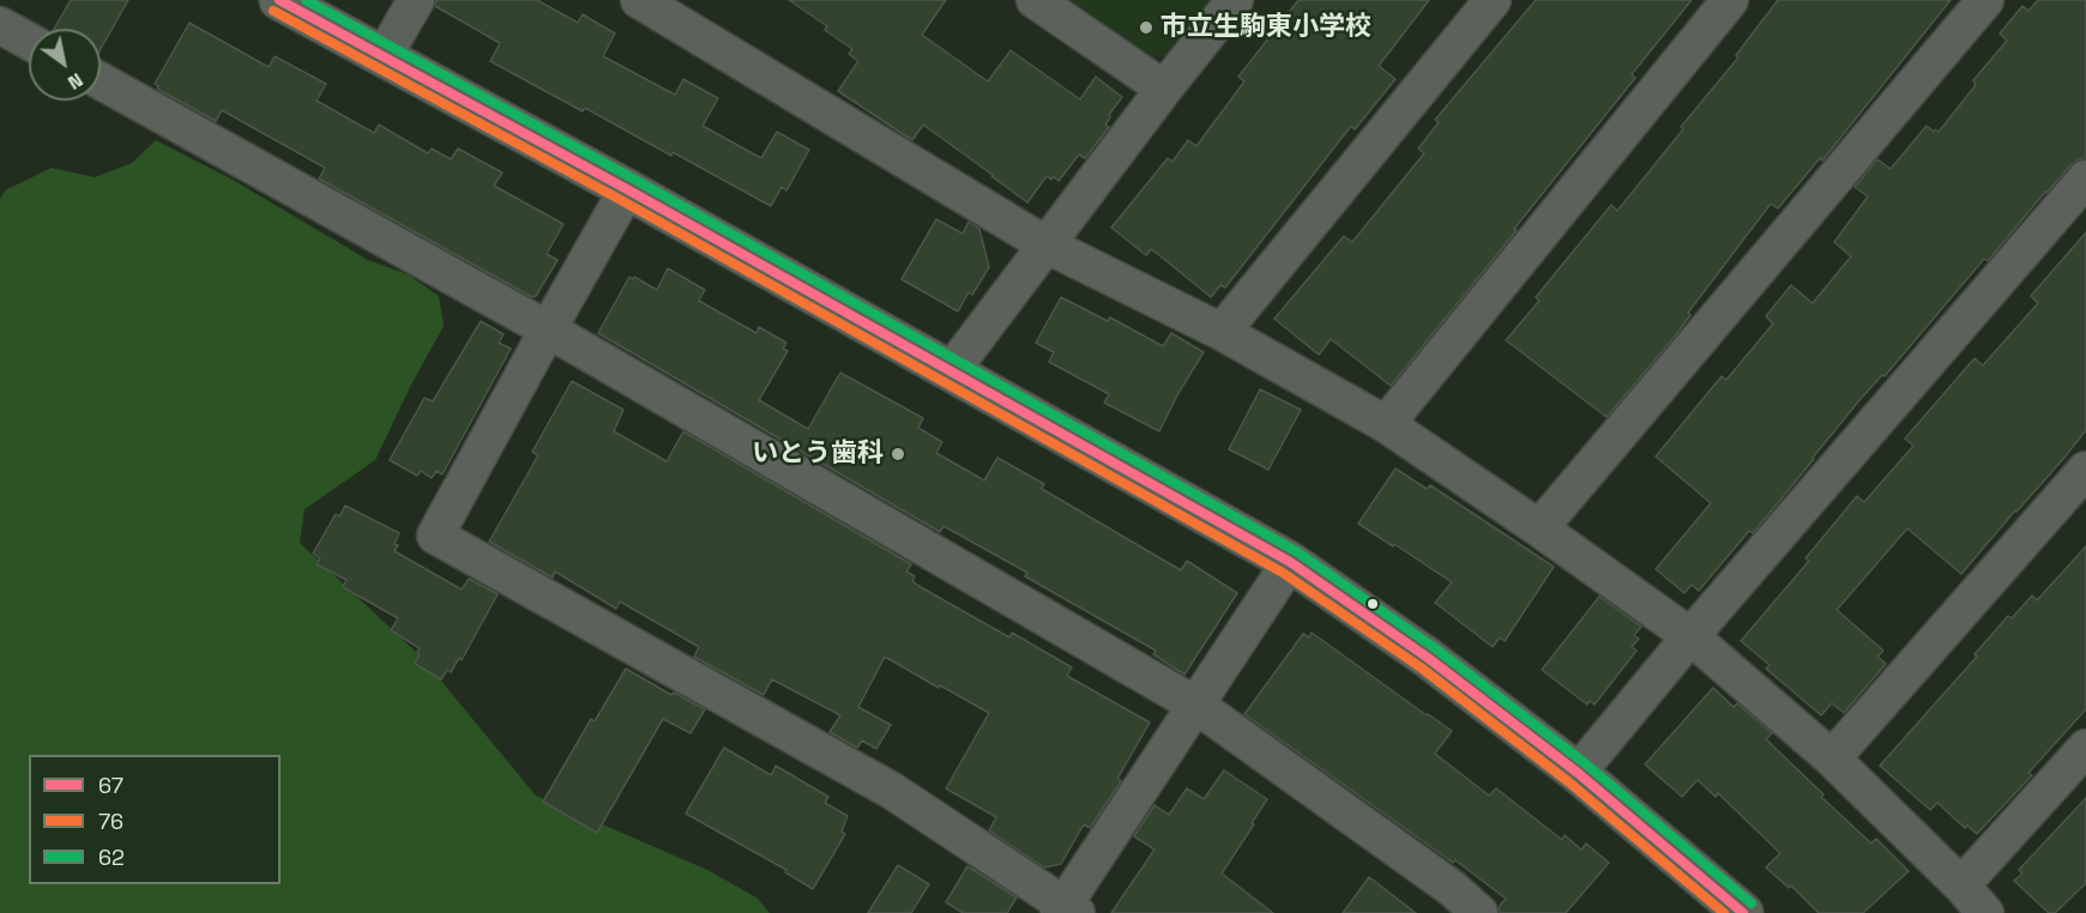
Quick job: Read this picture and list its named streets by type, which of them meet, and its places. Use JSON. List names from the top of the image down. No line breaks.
{"places":["市立生駒東小学校","いとう歯科"],"lines":["transit line 67","transit line 62","transit line 76"],"legend":["67","76","62"],"north":"bottom right"}
